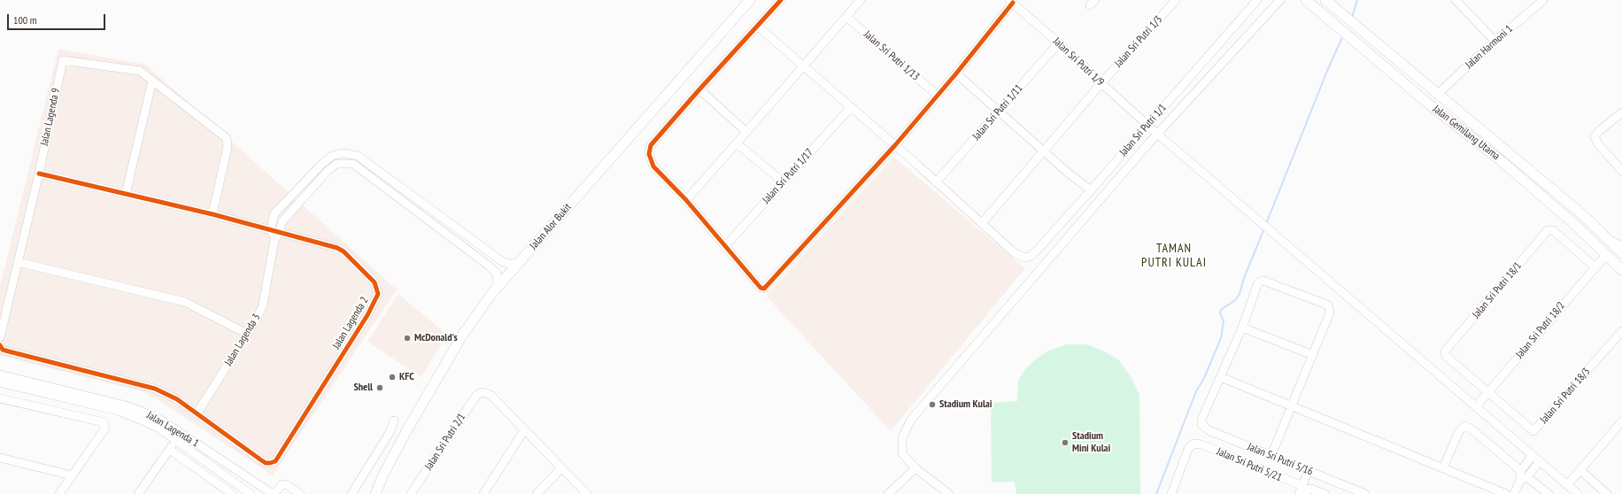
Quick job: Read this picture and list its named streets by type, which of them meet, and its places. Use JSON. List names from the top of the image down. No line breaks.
{"streets":{"main road":["Jalan Gemilang Utama","Jalan Alor Bukit"],"street":["Jalan Sri Putri 1/3","Jalan Harmoni 1","Jalan Sri Putri 1/13","Jalan Sri Putri 1/9","Jalan Sri Putri 1/11","Jalan Lagenda 9","Jalan Sri Putri 1/1","Jalan Sri Putri 1/17","Jalan Sri Putri 18/1","Jalan Lagenda 2","Jalan Sri Putri 18/2","Jalan Lagenda 3","Jalan Sri Putri 18/3","Jalan Lagenda 1","Jalan Sri Putri 2/1","Jalan Sri Putri 5/16","Jalan Sri Putri 5/21"]},"crossings":[["Jalan Sri Putri 1/3","Jalan Sri Putri 1/9"],["Jalan Sri Putri 1/3","Jalan Sri Putri 1/1"],["Jalan Harmoni 1","Jalan Gemilang Utama"],["Jalan Sri Putri 1/9","Jalan Sri Putri 1/11"],["Jalan Sri Putri 1/9","Jalan Sri Putri 1/1"],["Jalan Sri Putri 1/9","Jalan Sri Putri 18/2"],["Jalan Lagenda 9","Jalan Lagenda 2"],["Jalan Gemilang Utama","Jalan Sri Putri 18/2"],["Jalan Alor Bukit","Jalan Lagenda 3"],["Jalan Sri Putri 18/1","Jalan Sri Putri 18/2"],["Jalan Sri Putri 18/1","Jalan Sri Putri 18/3"],["Jalan Lagenda 2","Jalan Lagenda 3"],["Jalan Sri Putri 18/2","Jalan Sri Putri 18/3"]],"districts":["TAMAN PUTRI KULAI"],"places":["McDonald's","KFC","Shell","Stadium Kulai","Stadium Mini Kulai"],"scale_bar":"100 m"}
